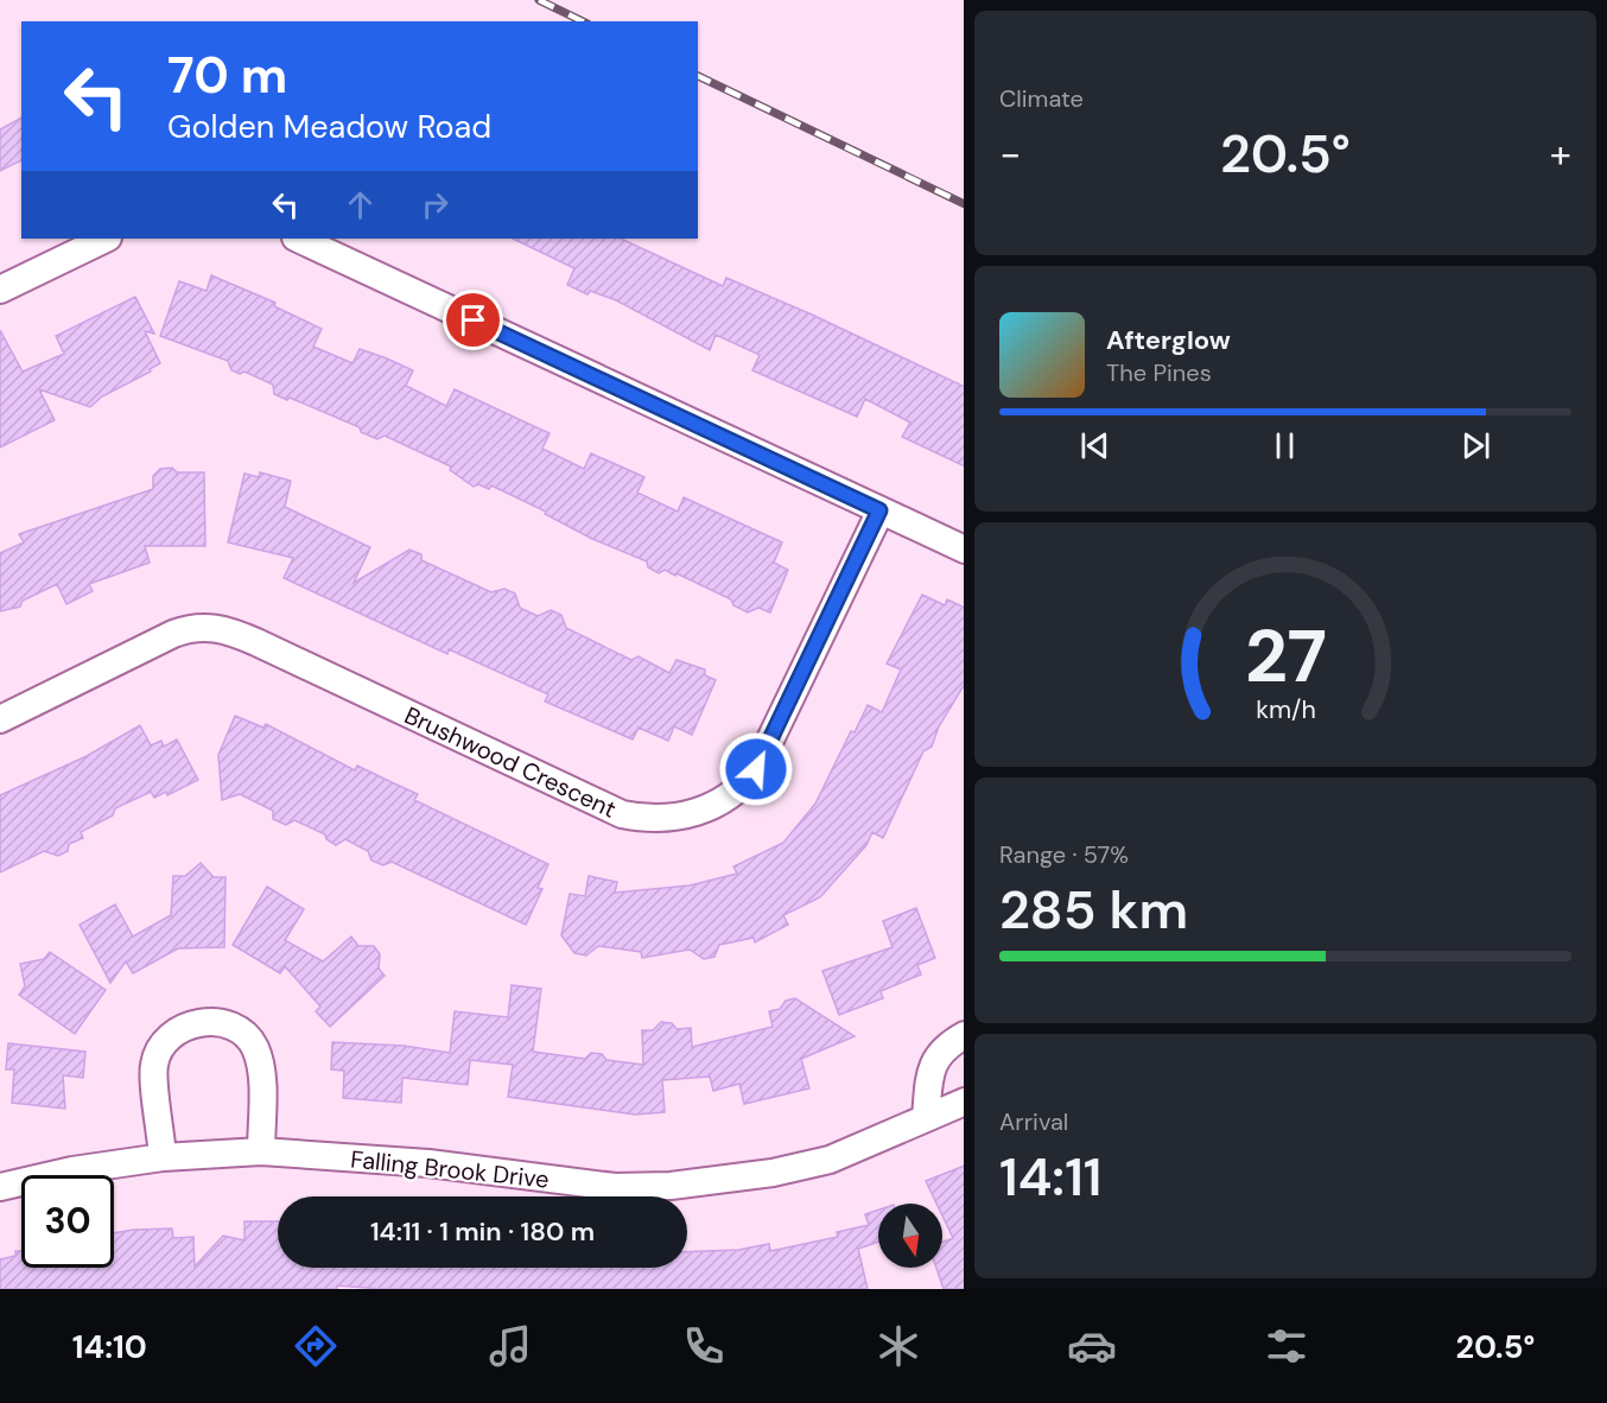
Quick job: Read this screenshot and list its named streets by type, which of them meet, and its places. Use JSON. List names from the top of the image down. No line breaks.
{"streets":{"street":["Brushwood Crescent","Falling Brook Drive"]},"north":"bottom","page":{"tile":["Climate",["Range · 57%","285 km"],["Arrival","14:11"]],"turn":["70 m","Golden Meadow Road"],"heat":["−","20.5°","+"],"song":["Afterglow","The Pines"],"limit":"30","trip":"14:11 · 1 min · 180 m","tabs":["14:10","20.5°"],"gauge":["27","km/h"]}}
